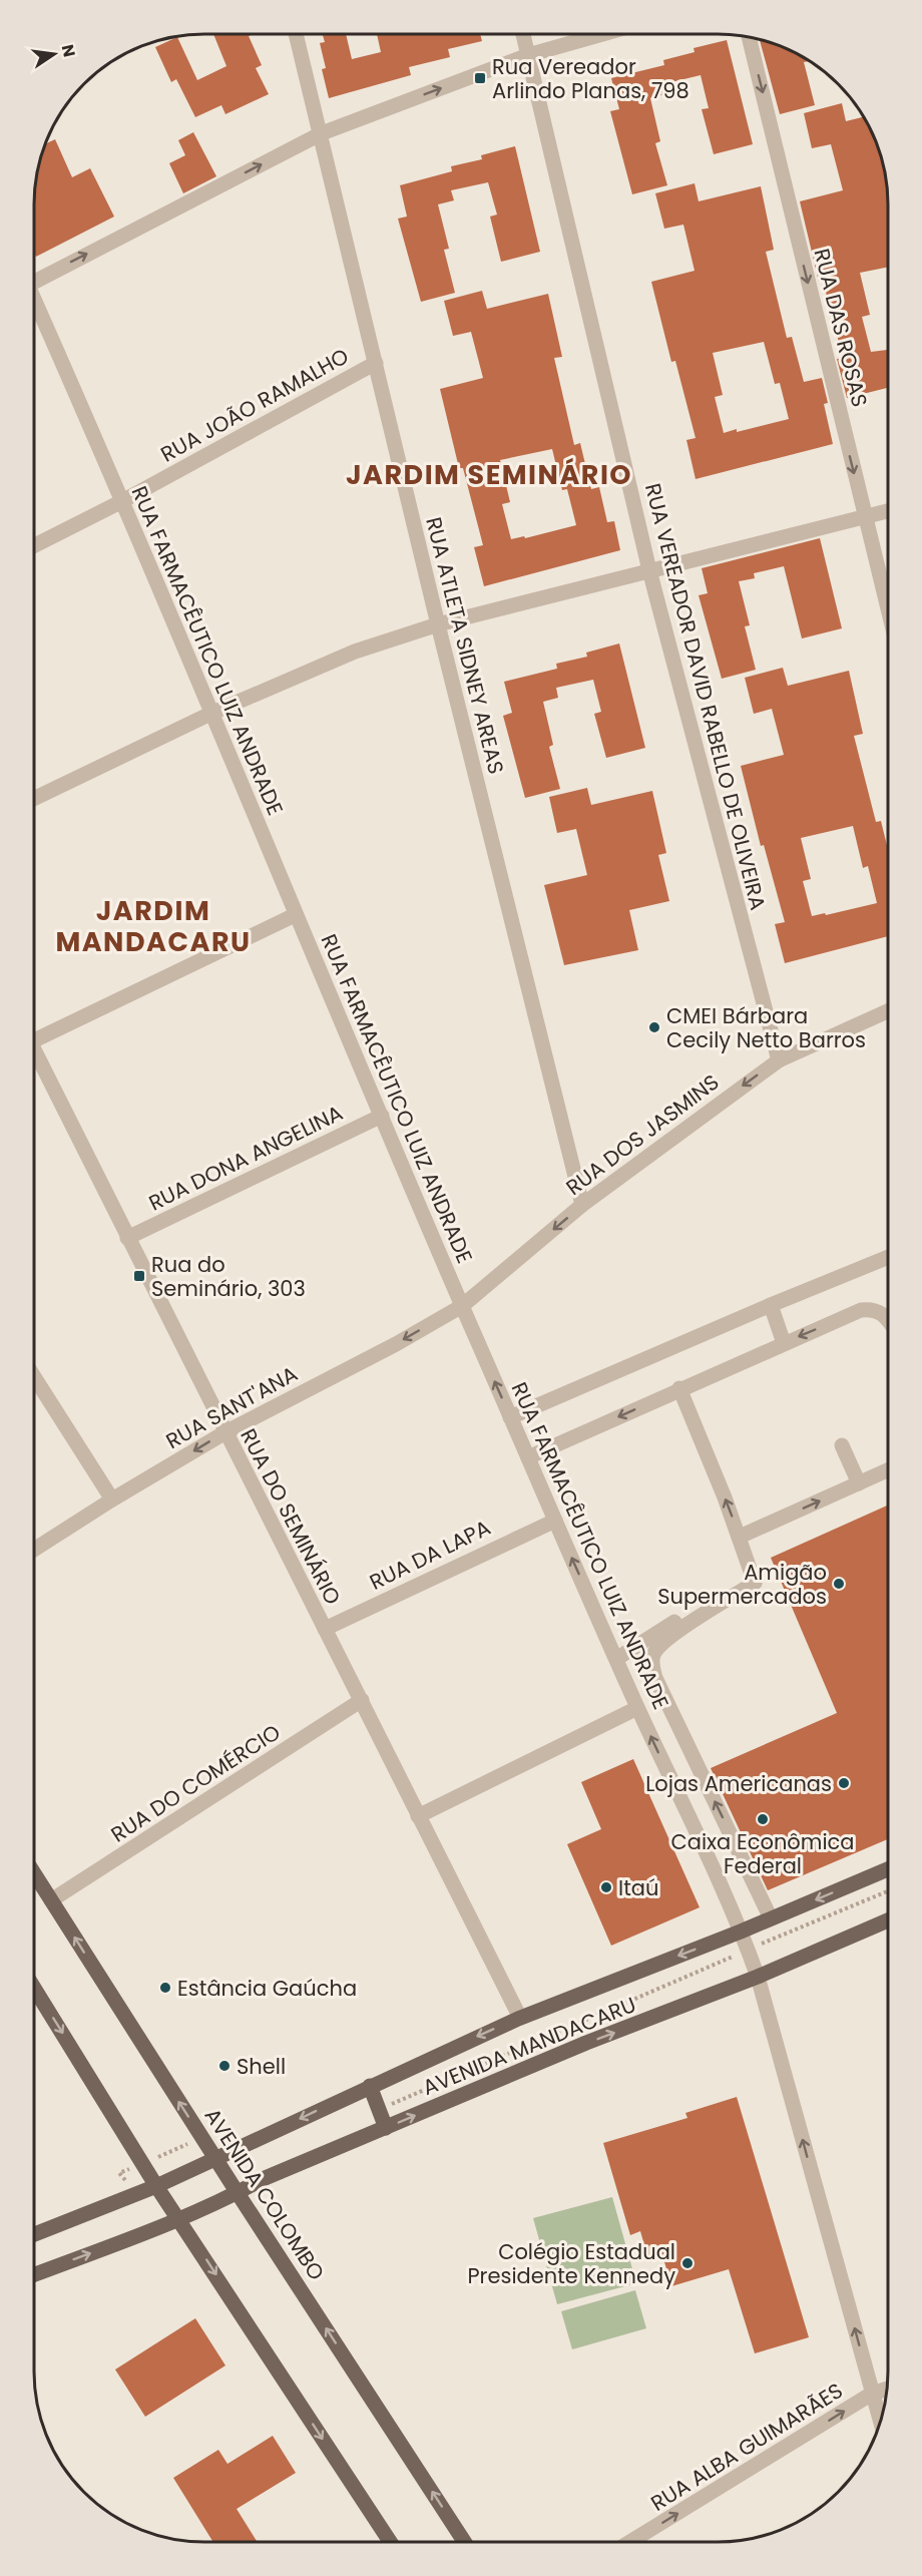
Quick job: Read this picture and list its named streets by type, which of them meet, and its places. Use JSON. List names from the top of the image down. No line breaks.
{"streets":{"main road":["AVENIDA MANDACARU","AVENIDA COLOMBO"],"street":["RUA DAS ROSAS","RUA JOÃO RAMALHO","RUA ATLETA SIDNEY AREAS","RUA FARMACÊUTICO LUIZ ANDRADE","RUA VEREADOR DAVID RABELLO DE OLIVEIRA","RUA DOS JASMINS","RUA DONA ANGELINA","RUA SANT'ANA","RUA DO SEMINÁRIO","RUA DA LAPA","RUA DO COMÉRCIO","RUA ALBA GUIMARÃES"]},"crossings":[["RUA JOÃO RAMALHO","RUA ATLETA SIDNEY AREAS"],["RUA JOÃO RAMALHO","RUA FARMACÊUTICO LUIZ ANDRADE"],["RUA ATLETA SIDNEY AREAS","RUA DOS JASMINS"],["RUA FARMACÊUTICO LUIZ ANDRADE","RUA DOS JASMINS"],["RUA FARMACÊUTICO LUIZ ANDRADE","RUA DONA ANGELINA"],["RUA FARMACÊUTICO LUIZ ANDRADE","RUA SANT'ANA"],["RUA FARMACÊUTICO LUIZ ANDRADE","RUA DA LAPA"],["RUA FARMACÊUTICO LUIZ ANDRADE","AVENIDA MANDACARU"],["RUA FARMACÊUTICO LUIZ ANDRADE","RUA ALBA GUIMARÃES"],["RUA VEREADOR DAVID RABELLO DE OLIVEIRA","RUA DOS JASMINS"],["RUA DOS JASMINS","RUA SANT'ANA"],["RUA DONA ANGELINA","RUA DO SEMINÁRIO"],["RUA SANT'ANA","RUA DO SEMINÁRIO"],["RUA DO SEMINÁRIO","RUA DA LAPA"],["RUA DO SEMINÁRIO","RUA DO COMÉRCIO"],["RUA DO SEMINÁRIO","AVENIDA MANDACARU"],["RUA DO COMÉRCIO","AVENIDA COLOMBO"],["AVENIDA MANDACARU","AVENIDA COLOMBO"]],"one_way":["RUA DAS ROSAS","RUA FARMACÊUTICO LUIZ ANDRADE","RUA DOS JASMINS","RUA SANT'ANA","RUA ALBA GUIMARÃES"],"districts":["JARDIM SEMINÁRIO","JARDIM MANDACARU"],"places":{"transit":["Rua Vereador Arlindo Planas, 798","Rua do Seminário, 303"],"other":["CMEI Bárbara Cecily Netto Barros","Amigão Supermercados","Lojas Americanas","Caixa Econômica Federal","Itaú","Estância Gaúcha","Shell","Colégio Estadual Presidente Kennedy"]},"north":"right"}
